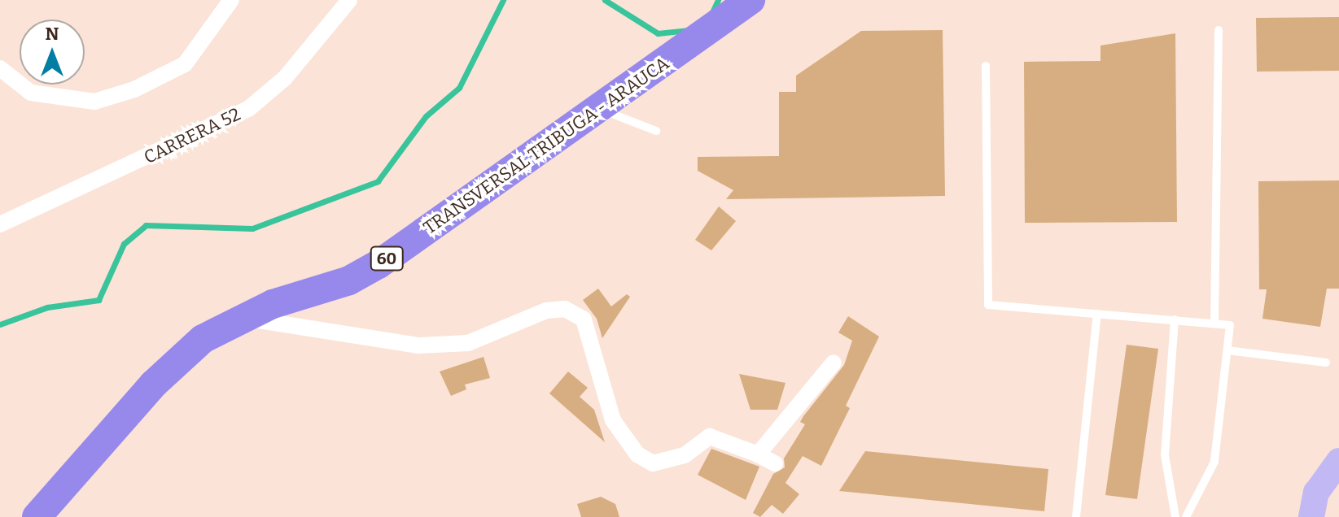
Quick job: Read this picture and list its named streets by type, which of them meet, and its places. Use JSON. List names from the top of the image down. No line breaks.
{"streets":{"highway":["TRANSVERSAL TRIBUGA - ARAUCA","60"],"street":["CARRERA 52"]},"north":"top"}
